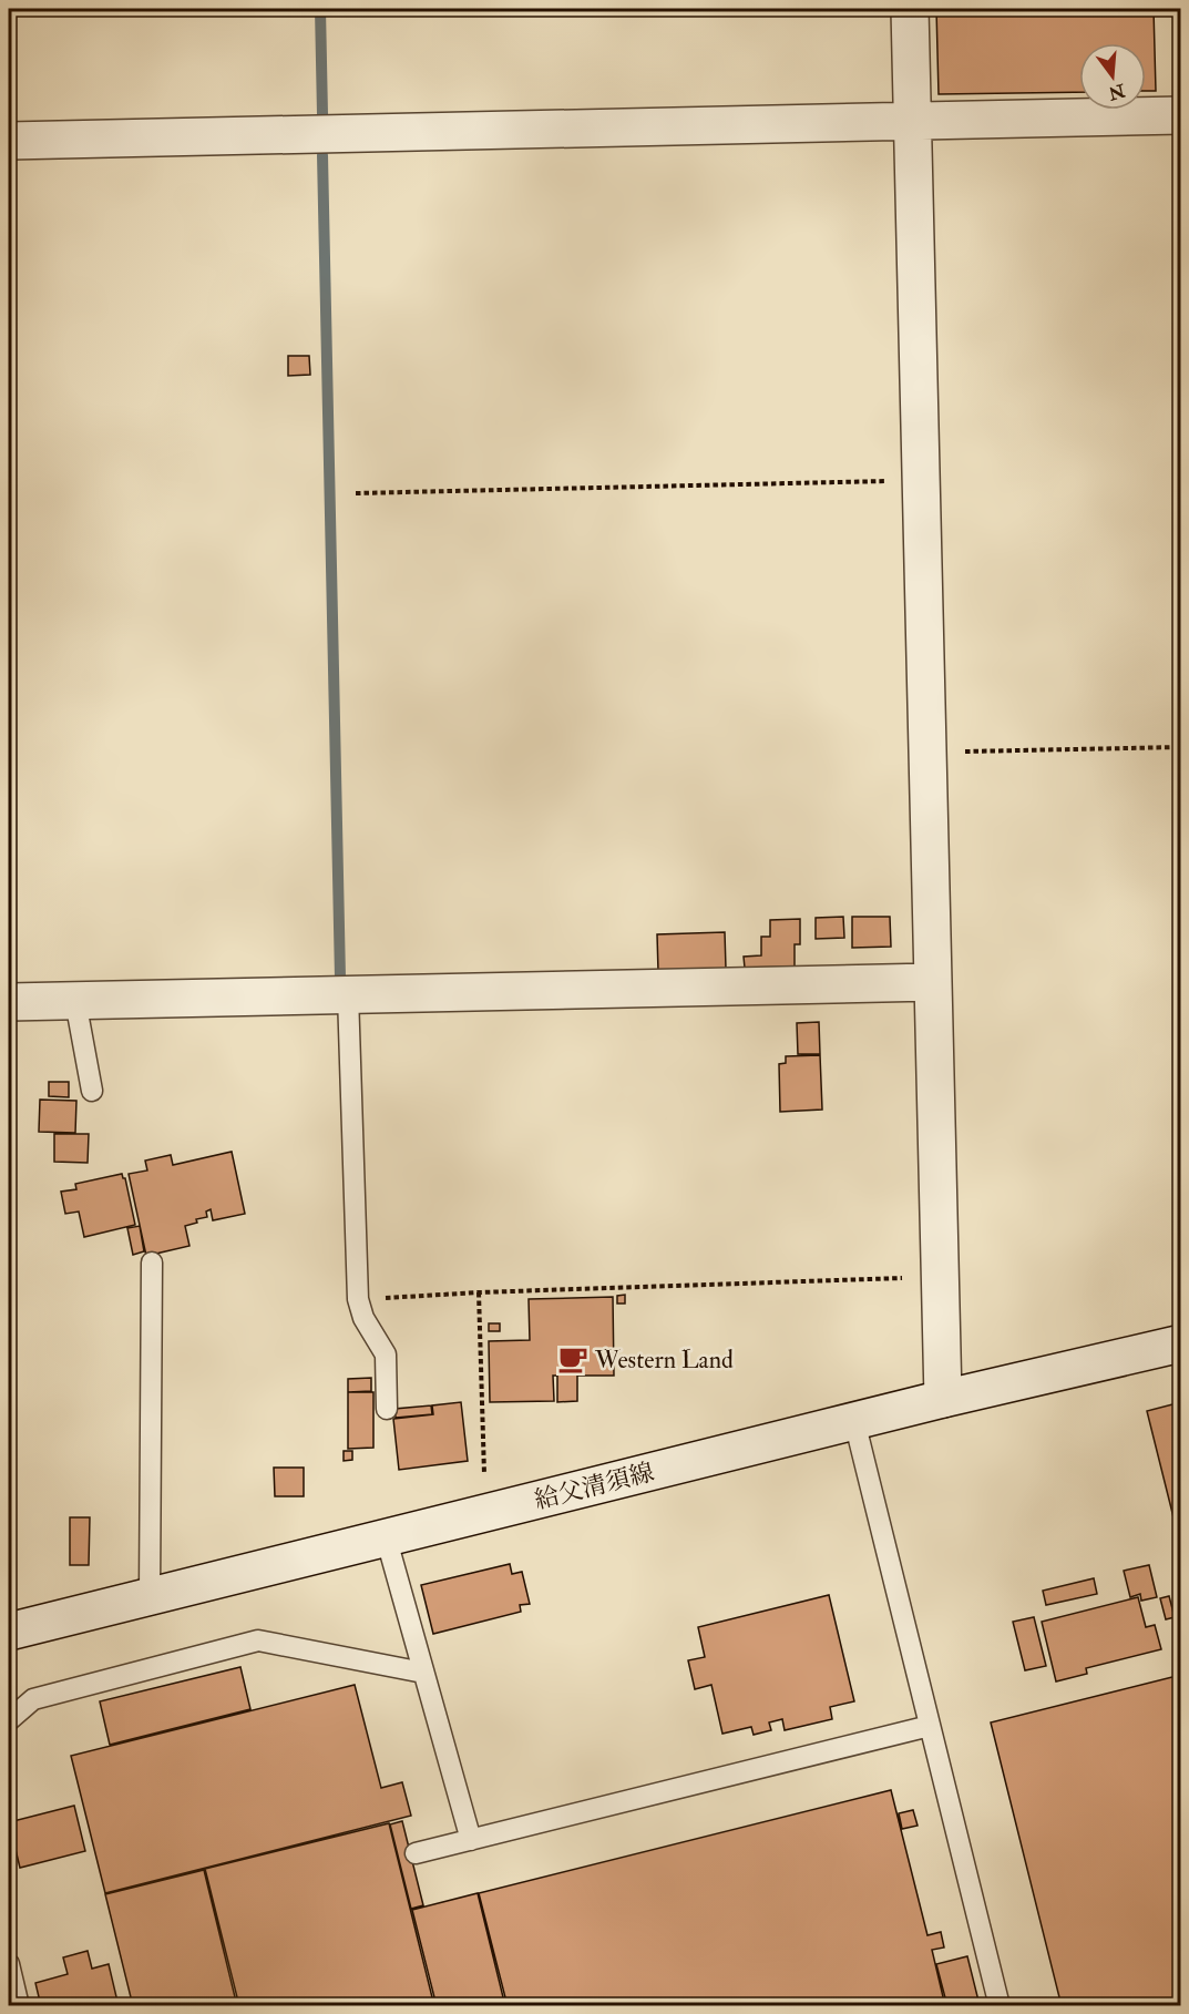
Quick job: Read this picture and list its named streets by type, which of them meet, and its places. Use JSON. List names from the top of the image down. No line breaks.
{"streets":{"street":["給父清須線"]},"places":{"cafe":["Western Land"]},"north":"bottom"}
